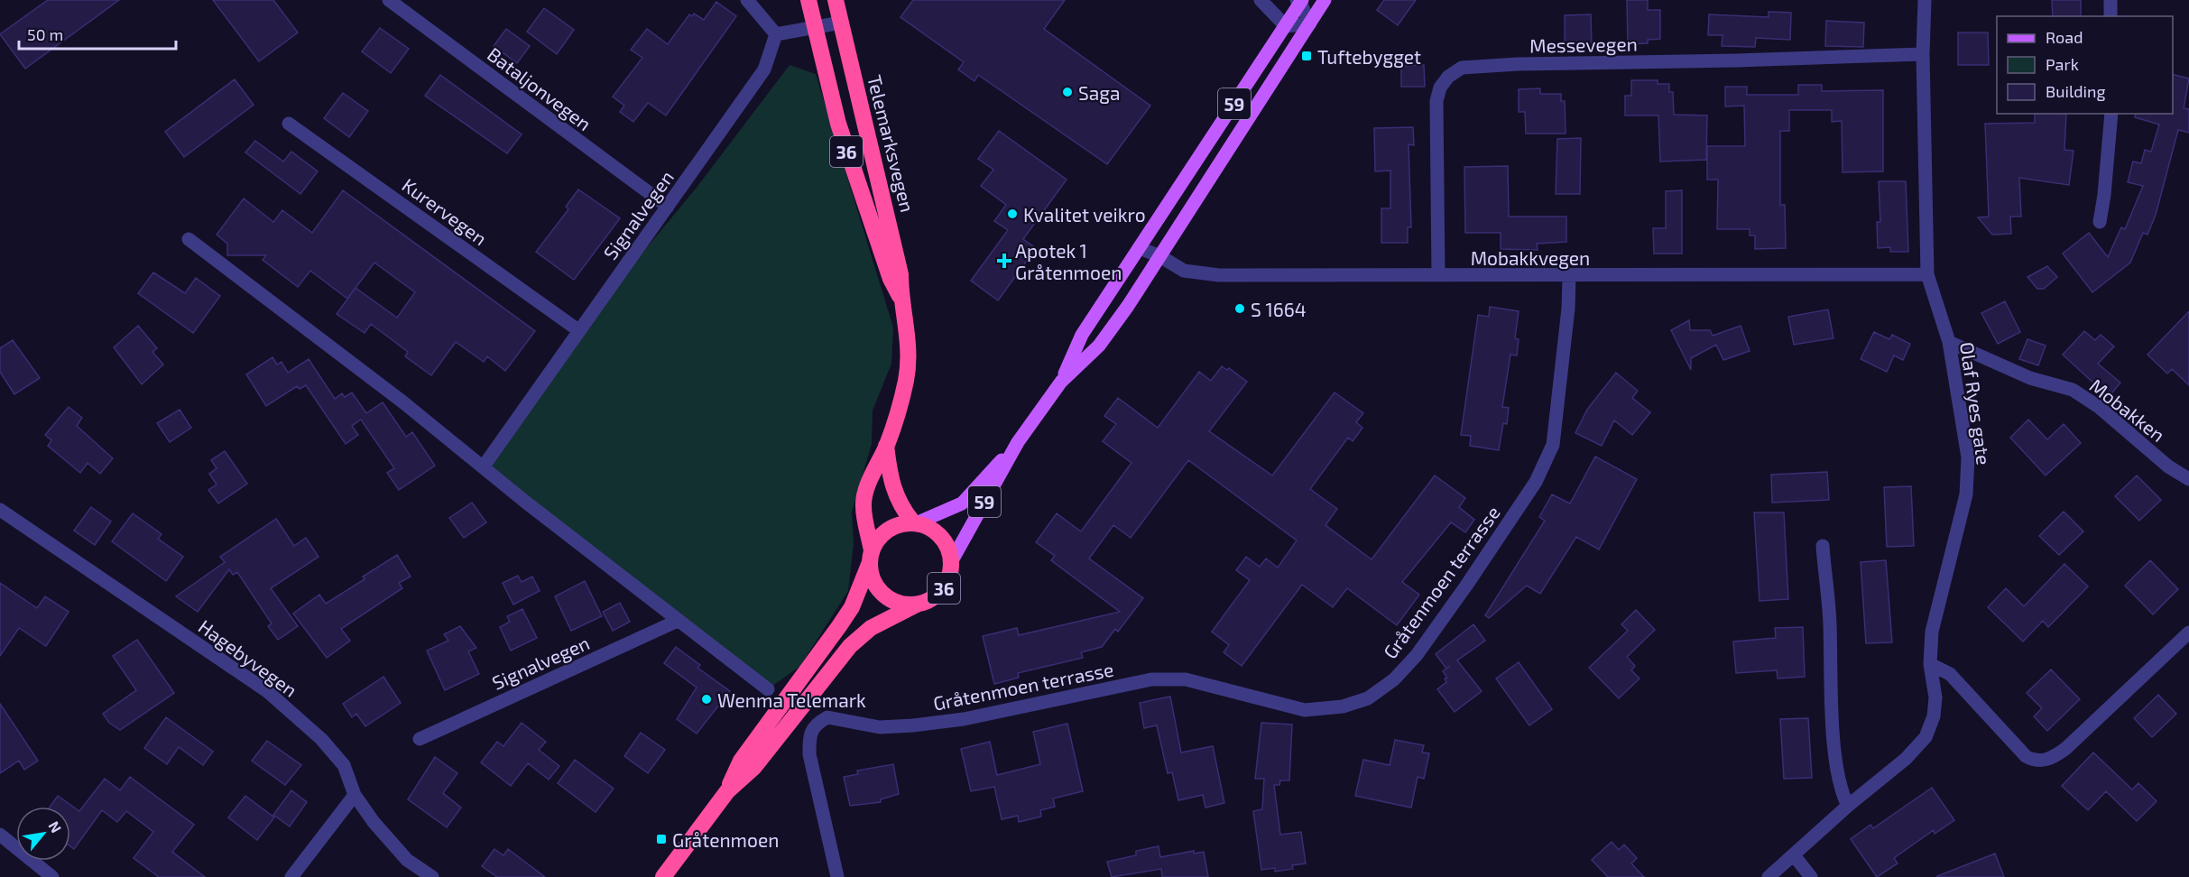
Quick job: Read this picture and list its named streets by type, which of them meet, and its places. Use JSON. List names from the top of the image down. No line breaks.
{"streets":{"highway":["Telemarksvegen","36"],"main road":["59"],"street":["Messevegen","Bataljonvegen","Kurervegen","Signalvegen","Mobakkvegen","Olaf Ryes gate","Mobakken","Gråtenmoen terrasse","Hagebyvegen"]},"crossings":[["Messevegen","Mobakkvegen"],["Messevegen","Olaf Ryes gate"],["Bataljonvegen","Signalvegen"],["59","Telemarksvegen"],["59","36"],["59","Mobakkvegen"],["Telemarksvegen","36"],["Kurervegen","Signalvegen"],["Mobakkvegen","Olaf Ryes gate"],["Mobakkvegen","Gråtenmoen terrasse"],["Olaf Ryes gate","Mobakken"]],"places":{"transit":["Tuftebygget","Gråtenmoen"],"other":["Saga","Kvalitet veikro","S 1664","Wenma Telemark"],"health":["Apotek 1 Gråtenmoen"]},"legend":["Road","Park","Building"],"scale_bar":"50 m","north":"top right"}
